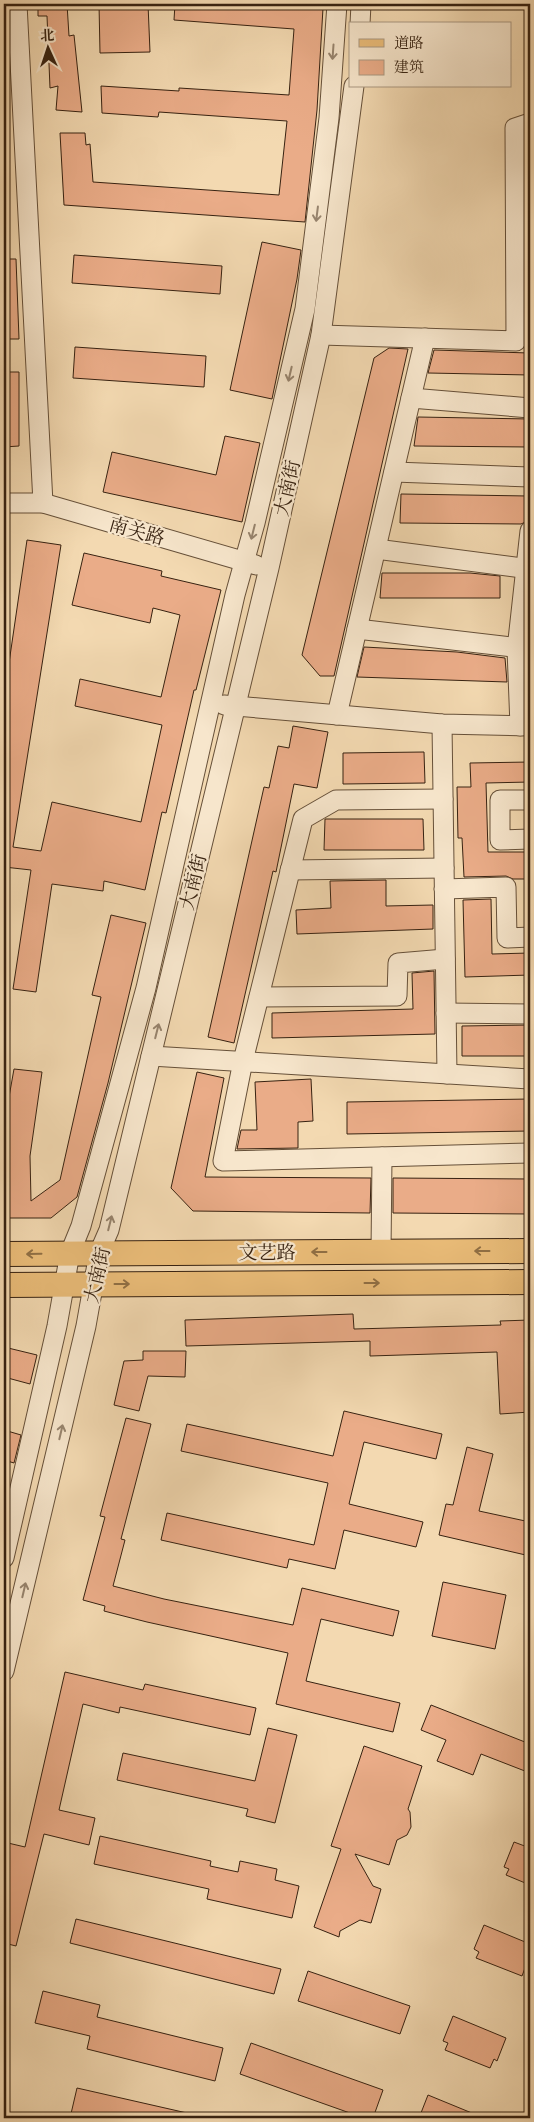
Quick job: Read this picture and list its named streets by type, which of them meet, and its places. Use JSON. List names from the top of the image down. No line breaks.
{"streets":{"main road":["文艺路"],"street":["大南街","南关路"]},"crossings":[["大南街","南关路"],["大南街","文艺路"]],"legend":["道路","建筑"],"north":"top"}
